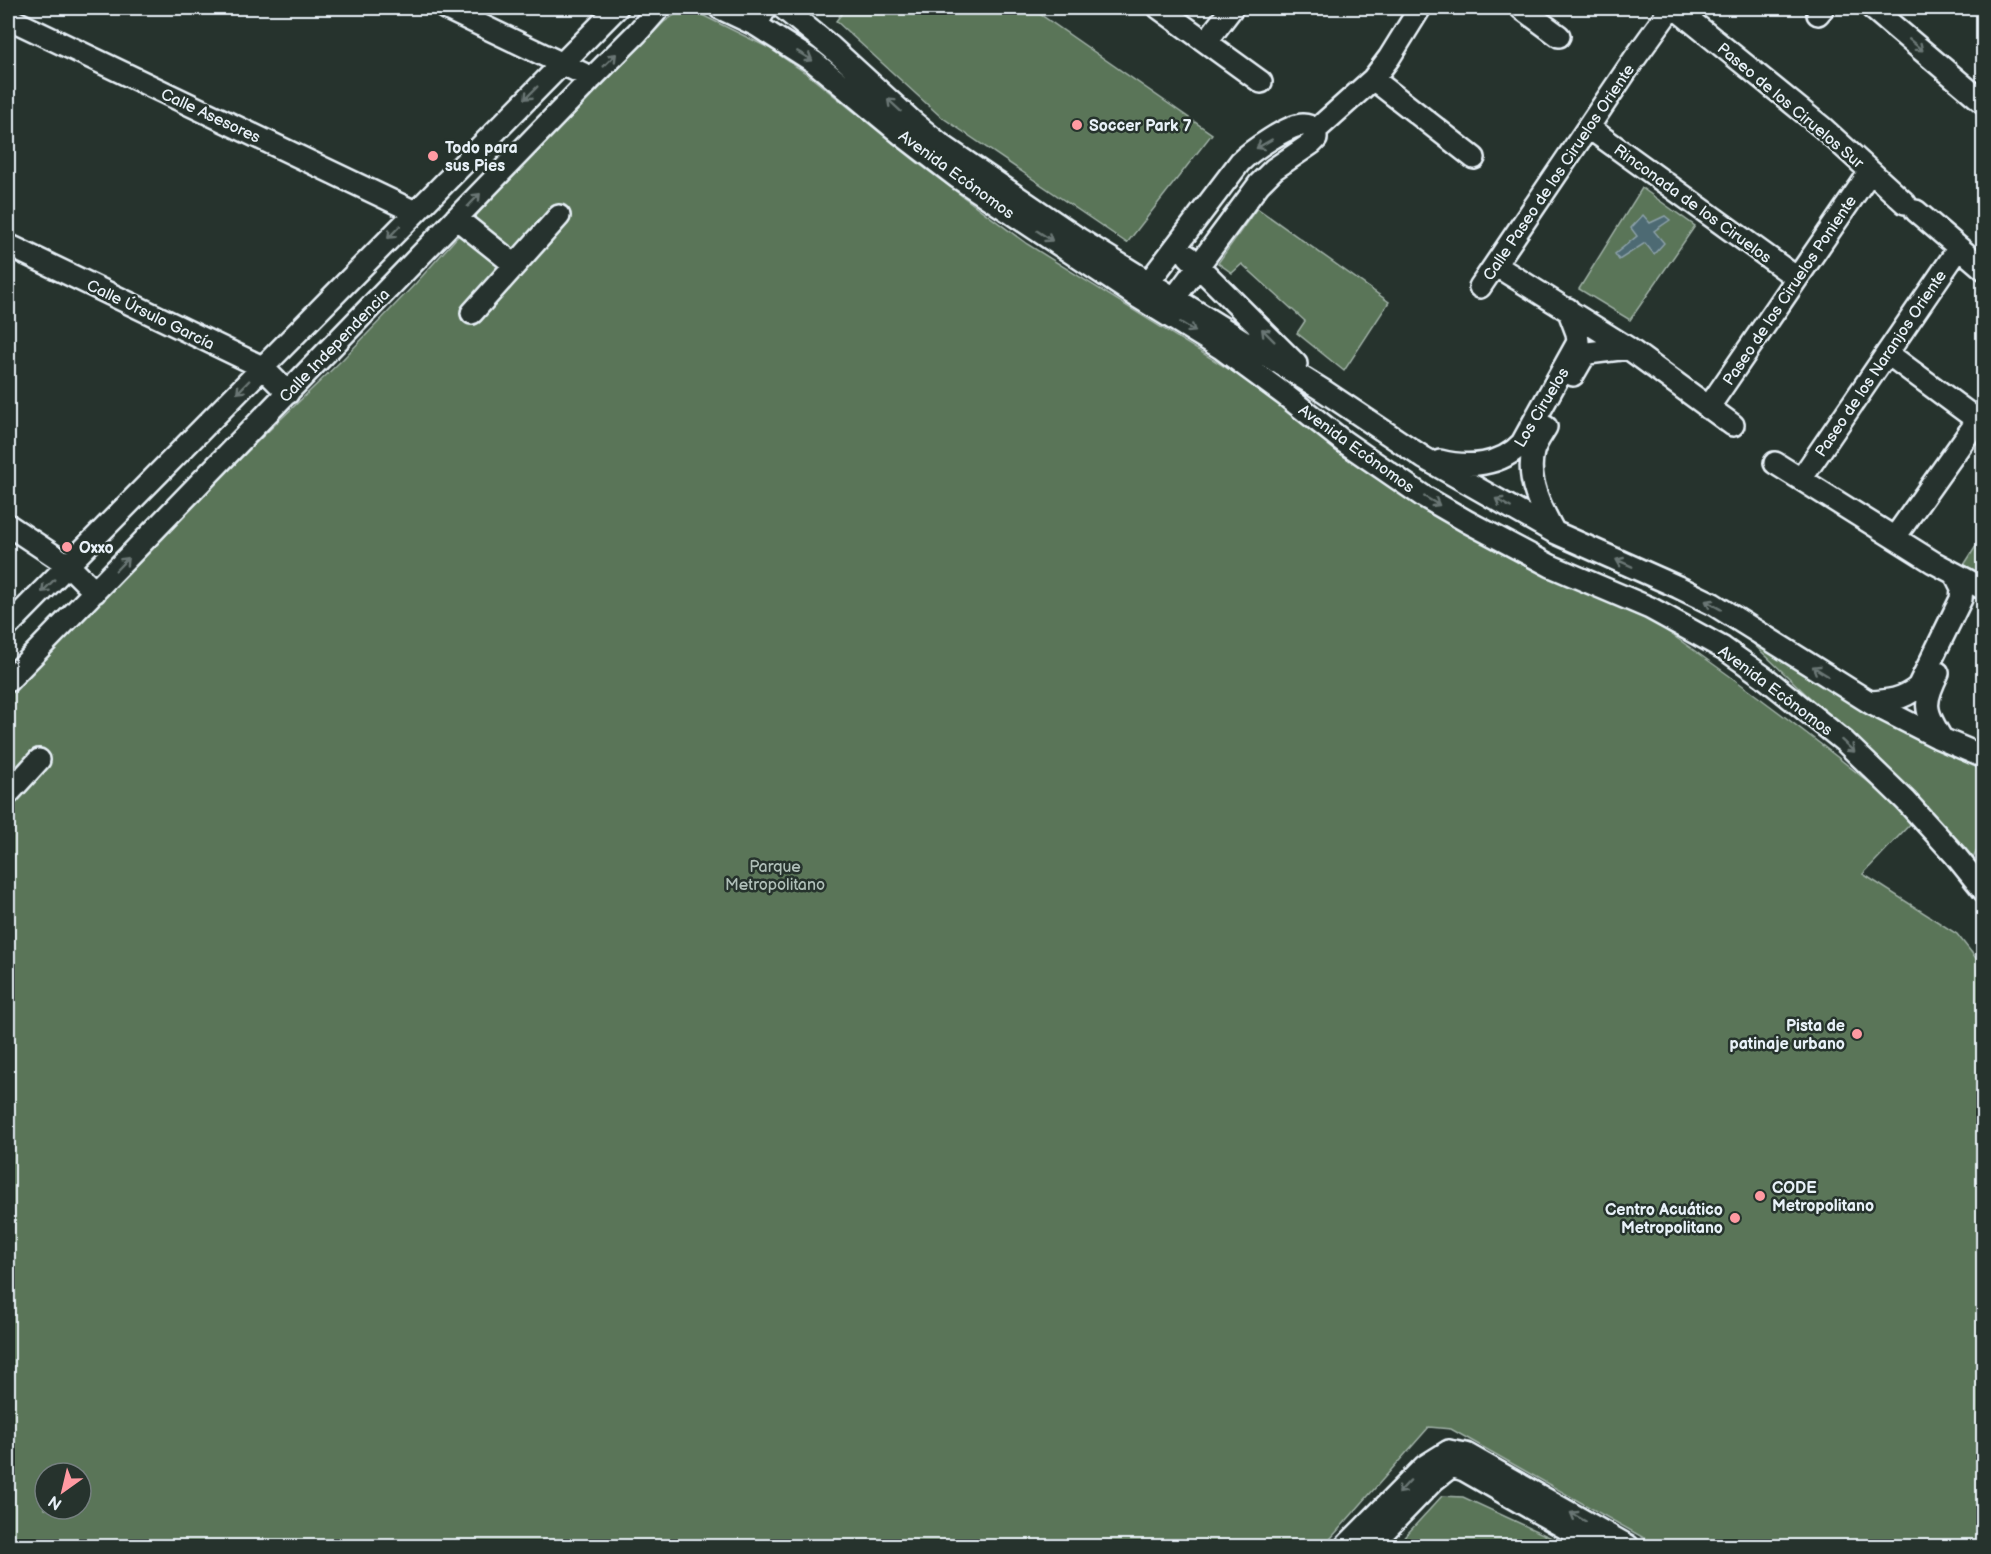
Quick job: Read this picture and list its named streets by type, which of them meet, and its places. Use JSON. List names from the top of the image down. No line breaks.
{"streets":{"street":["Paseo de los Ciruelos Sur","Calle Asesores","Calle Paseo de los Ciruelos Oriente","Avenida Ecónomos","Rinconada de los Ciruelos","Paseo de los Ciruelos Poniente","Calle Úrsulo García","Calle Independencia","Paseo de los Naranjos Oriente","Los Ciruelos"]},"crossings":[["Paseo de los Ciruelos Sur","Calle Paseo de los Ciruelos Oriente"],["Paseo de los Ciruelos Sur","Paseo de los Ciruelos Poniente"],["Paseo de los Ciruelos Sur","Paseo de los Naranjos Oriente"],["Calle Paseo de los Ciruelos Oriente","Rinconada de los Ciruelos"],["Avenida Ecónomos","Los Ciruelos"],["Rinconada de los Ciruelos","Paseo de los Ciruelos Poniente"],["Calle Úrsulo García","Calle Independencia"]],"parks":["Parque Metropolitano"],"places":["Soccer Park 7","Todo para sus Pies","Oxxo","Pista de patinaje urbano","CODE Metropolitano","Centro Acuático Metropolitano"],"north":"bottom left"}
